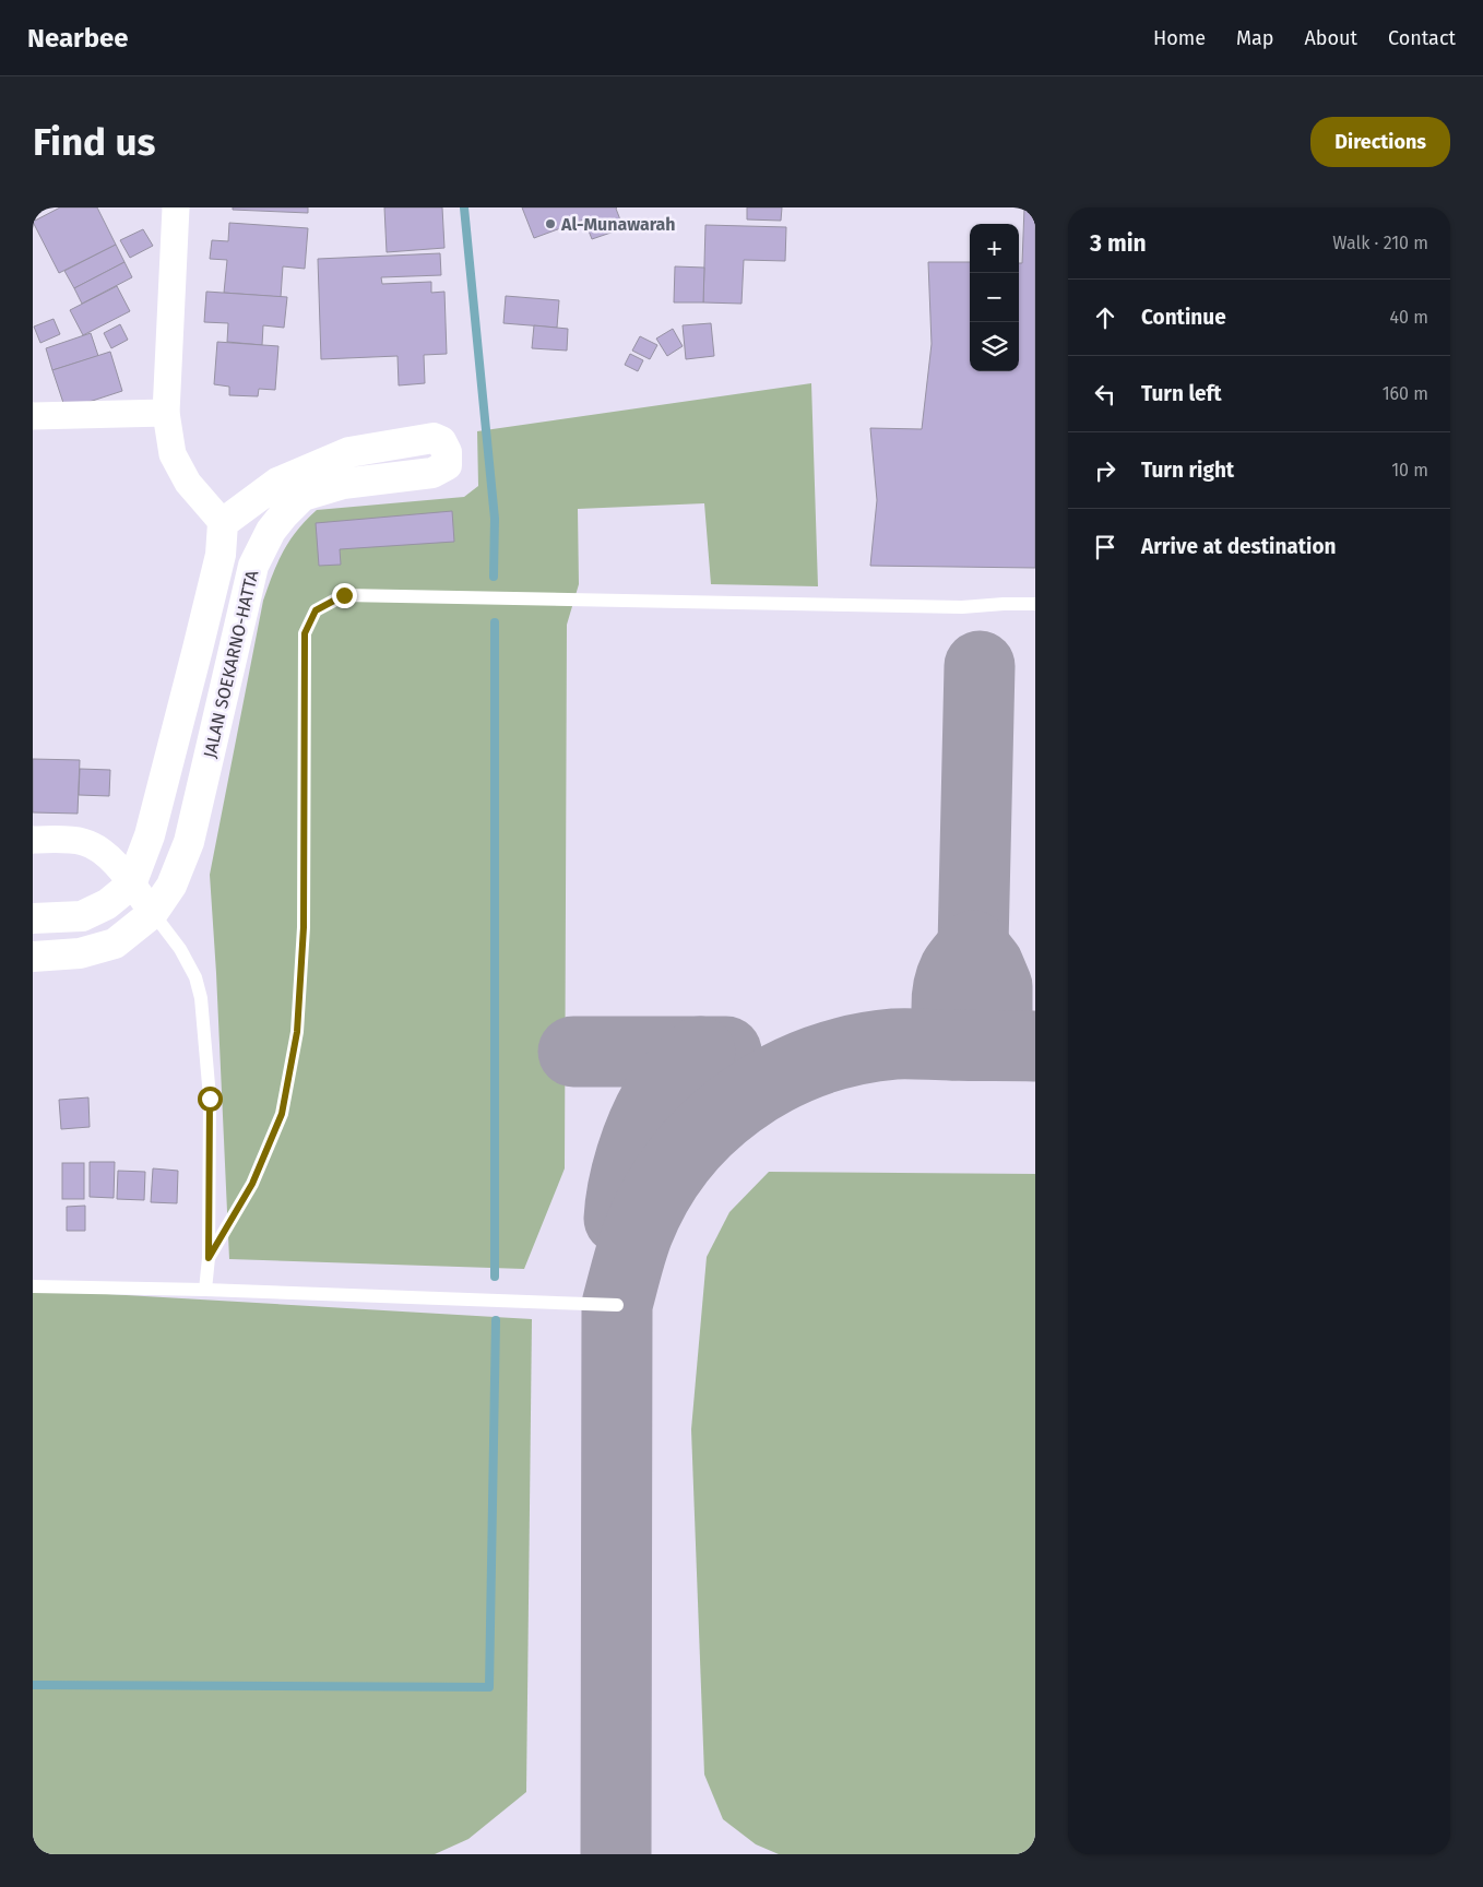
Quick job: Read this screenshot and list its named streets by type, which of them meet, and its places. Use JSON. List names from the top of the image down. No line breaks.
{"streets":{"highway":["JALAN SOEKARNO-HATTA"]},"places":["Al-Munawarah"],"page":{"header":"Nearbee","nav":["Home","Map","About","Contact"],"buttons":"Directions","title":"Find us","heading":["3 min","Walk · 210 m"],"map_buttons":["+","−"],"list":[["Continue","40 m"],["Turn left","160 m"],["Turn right","10 m"],"Arrive at destination"]}}
